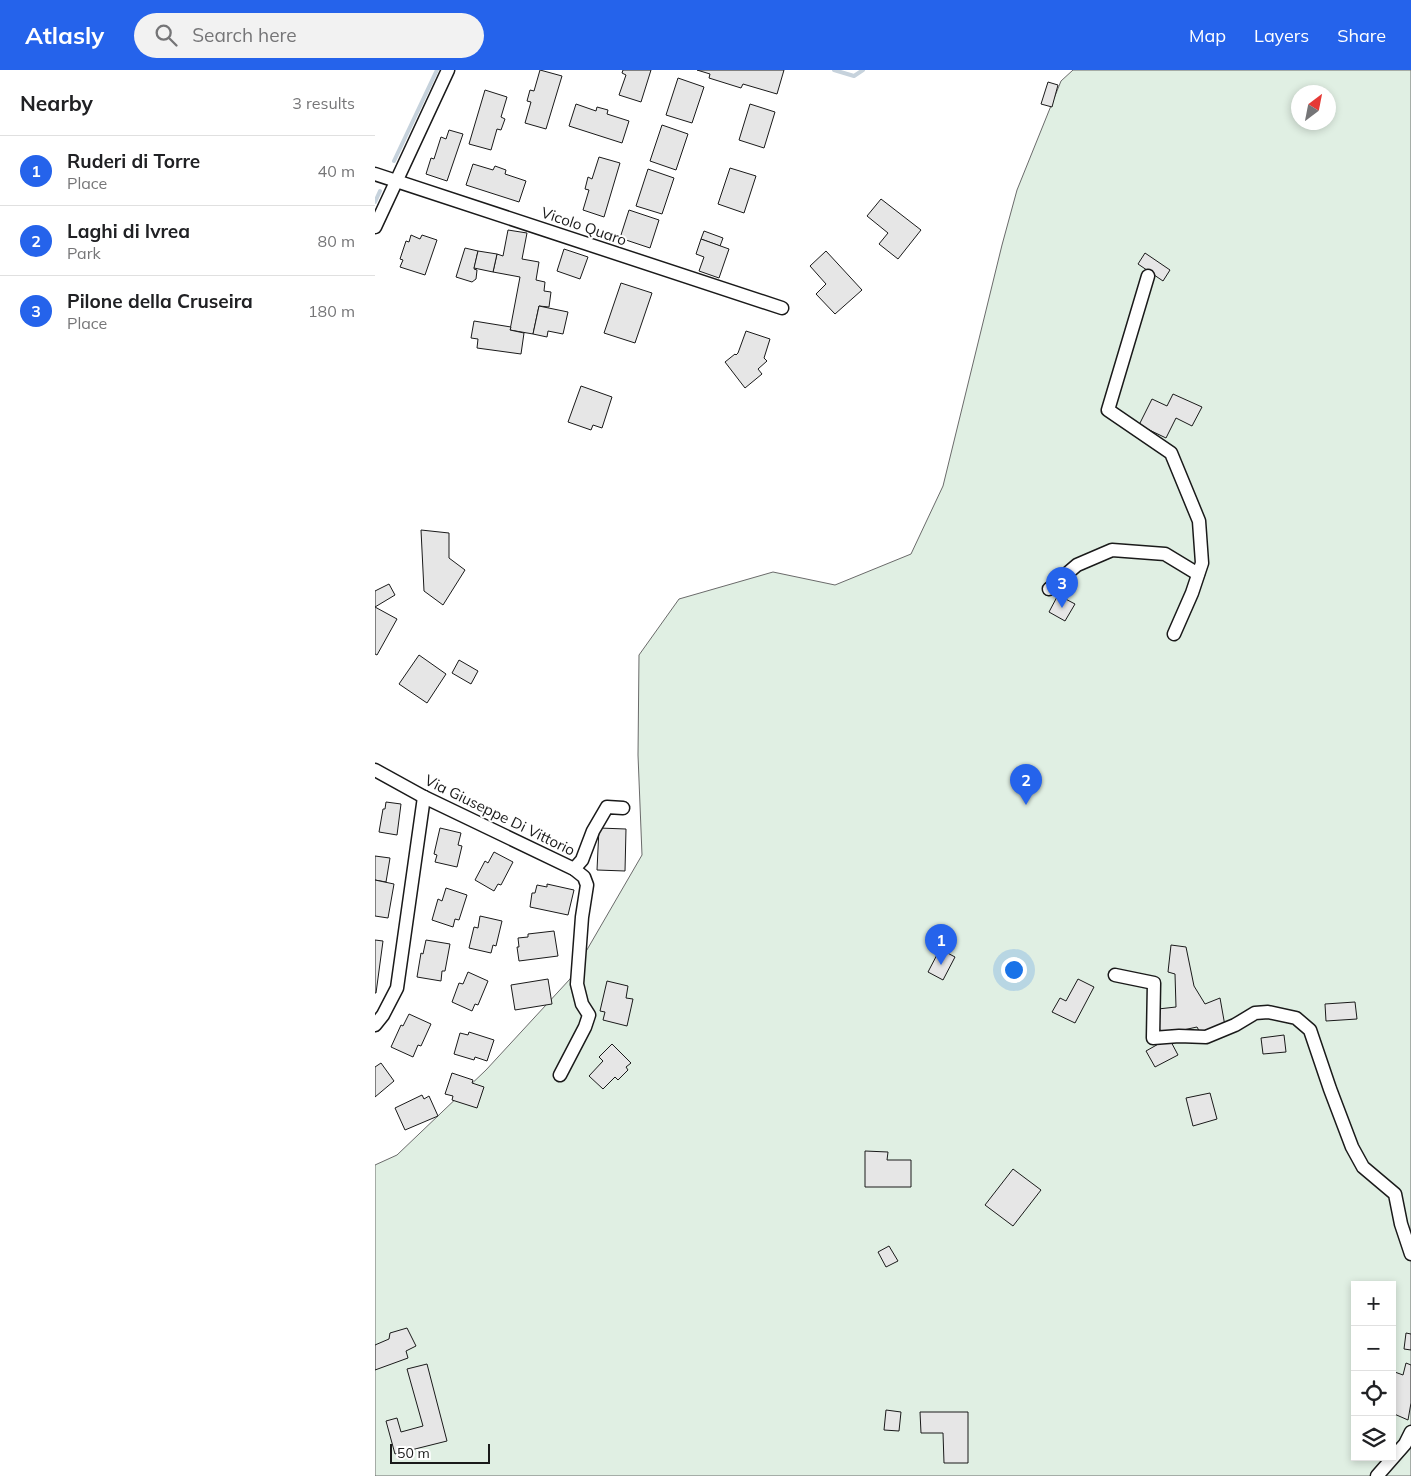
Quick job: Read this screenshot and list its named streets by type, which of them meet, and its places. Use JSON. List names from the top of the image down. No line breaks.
{"streets":{"street":["Vicolo Quaro","Via Giuseppe Di Vittorio"]},"scale_bar":"50 m","north":"top right","page":{"header":"Atlasly","search":"Search here","nav":["Map","Layers","Share"],"heading":["Nearby","3 results"],"list":[{"mark":"1","name":"Ruderi di Torre","note":"Place","value":"40 m"},{"mark":"2","name":"Laghi di Ivrea","note":"Park","value":"80 m"},{"mark":"3","name":"Pilone della Cruseira","note":"Place","value":"180 m"}],"pins":["3","2","1"],"map_buttons":["+","−"],"scale":"50 m"}}
